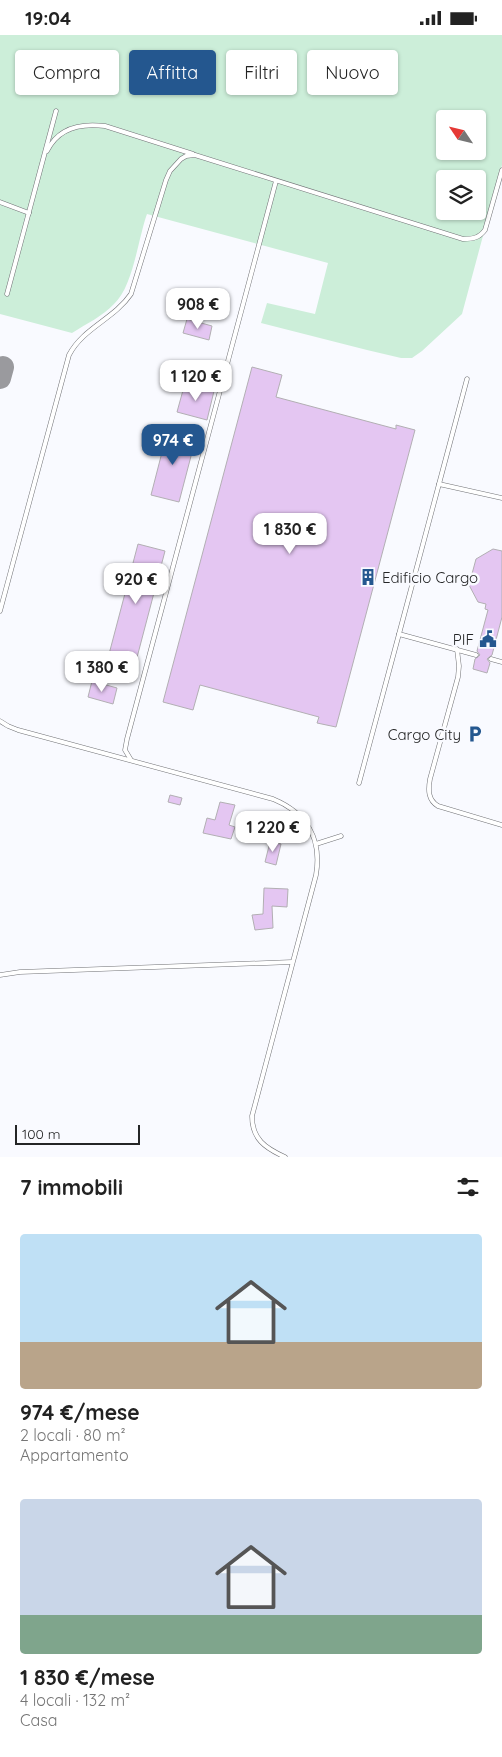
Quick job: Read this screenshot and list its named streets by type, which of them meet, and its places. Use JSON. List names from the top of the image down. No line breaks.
{"places":{"building":["Edificio Cargo"],"public building":["PIF"],"parking":["Cargo City"]},"scale_bar":"100 m","north":"top left","page":{"status":"19:04","chip":["Compra","Affitta","Filtri","Nuovo"],"price":["908 €","1 120 €","974 €","1 830 €","920 €","1 380 €","1 220 €"],"scale":"100 m","heading":"7 immobili","list":[{"name":"974 €/mese","note":"2 locali · 80 m² · Appartamento"},{"name":"1 830 €/mese","note":"4 locali · 132 m² · Casa"}]}}
